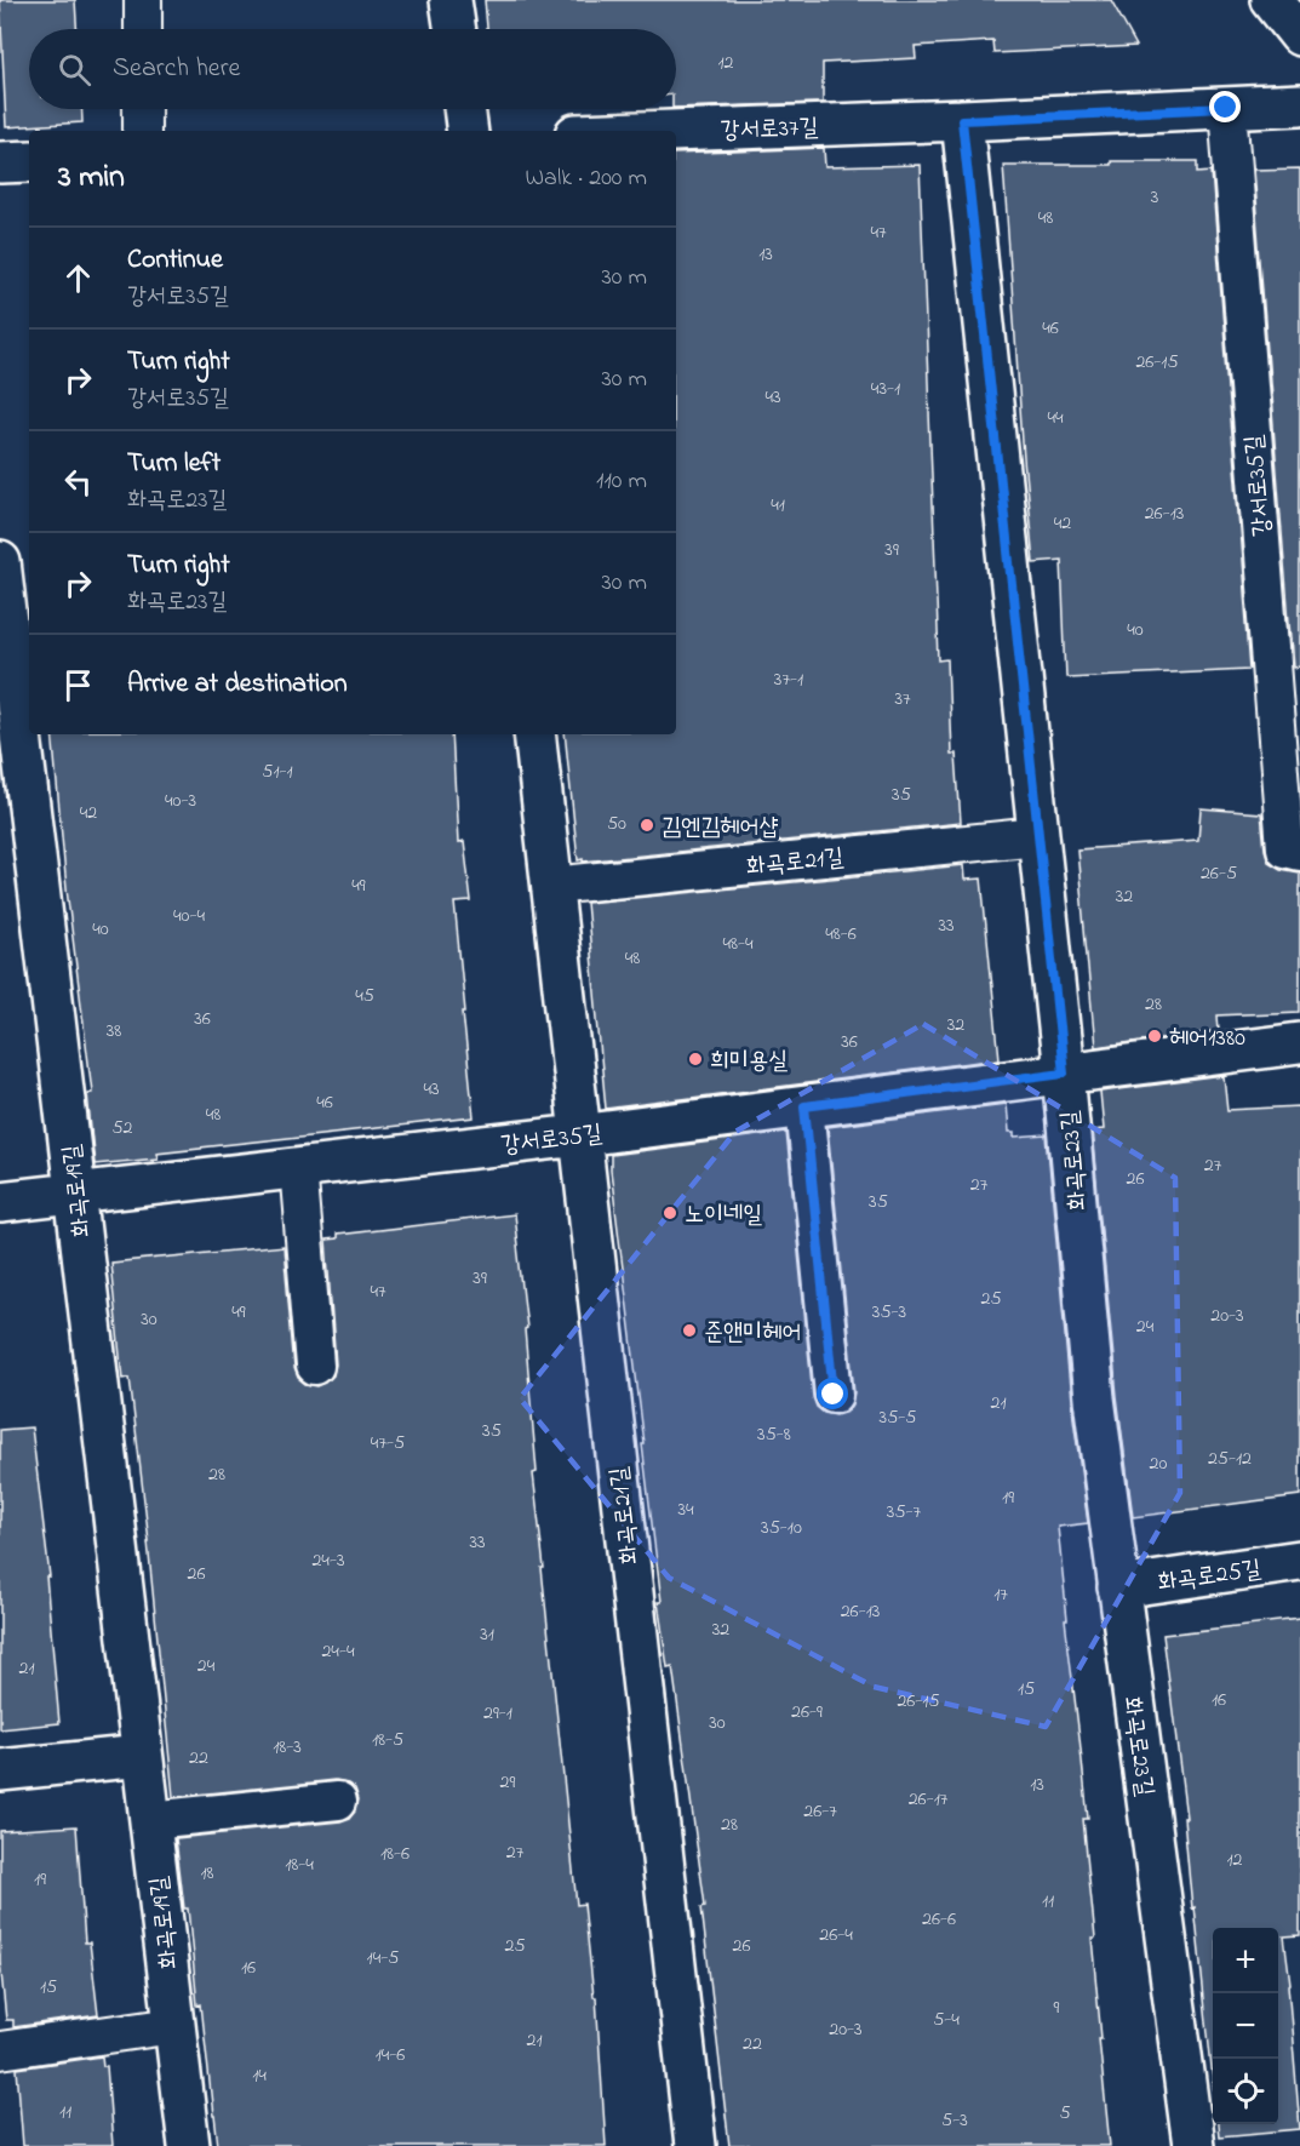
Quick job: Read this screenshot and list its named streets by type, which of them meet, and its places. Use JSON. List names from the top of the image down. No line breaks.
{"streets":{"street":["강서로37길","강서로35길","화곡로21길","화곡로23길","화곡로19길","화곡로25길"]},"crossings":[["강서로37길","화곡로23길"],["강서로35길","화곡로21길"],["강서로35길","화곡로23길"],["강서로35길","화곡로19길"],["화곡로21길","화곡로23길"],["화곡로23길","화곡로25길"]],"places":["김엔김헤어샵","헤어1380","희미용실","노이네일","준앤미헤어"],"house_numbers":["12","3","48","47","13","46","26-15","43-1","43","44","41","26-13","42","39","40","37-1","37","51-1","35","40-3","42","50","26-5","49","32","40-4","33","40","48-6","48-4","48","45","28","36","32","38","36","43","46","48","52","27","26","27","35","39","47","25","49","35-3","20-3","30","24","21","35-5","35","35-8","47-5","25-12","20","28","19","34","35-7","35-10","33","24-3","26","17","26-13","32","31","24-4","24","21","15","16","26-15","26-9","29-1","30","18-5","18-3","22","29","13","26-17","26-7","28","27","18-6","12","18-4","18","19","11","26-6","26-4","25","26","14-5","16","15","9","5-4","20-3","21","22","14-6","14","11","5","5-3"],"page":{"search":"Search here","heading":["3 min","Walk · 200 m"],"list":[["Continue","강서로35길","30 m"],["Turn right","강서로35길","30 m"],["Turn left","화곡로23길","110 m"],["Turn right","화곡로23길","30 m"],"Arrive at destination"],"map_buttons":["+","−"]}}
